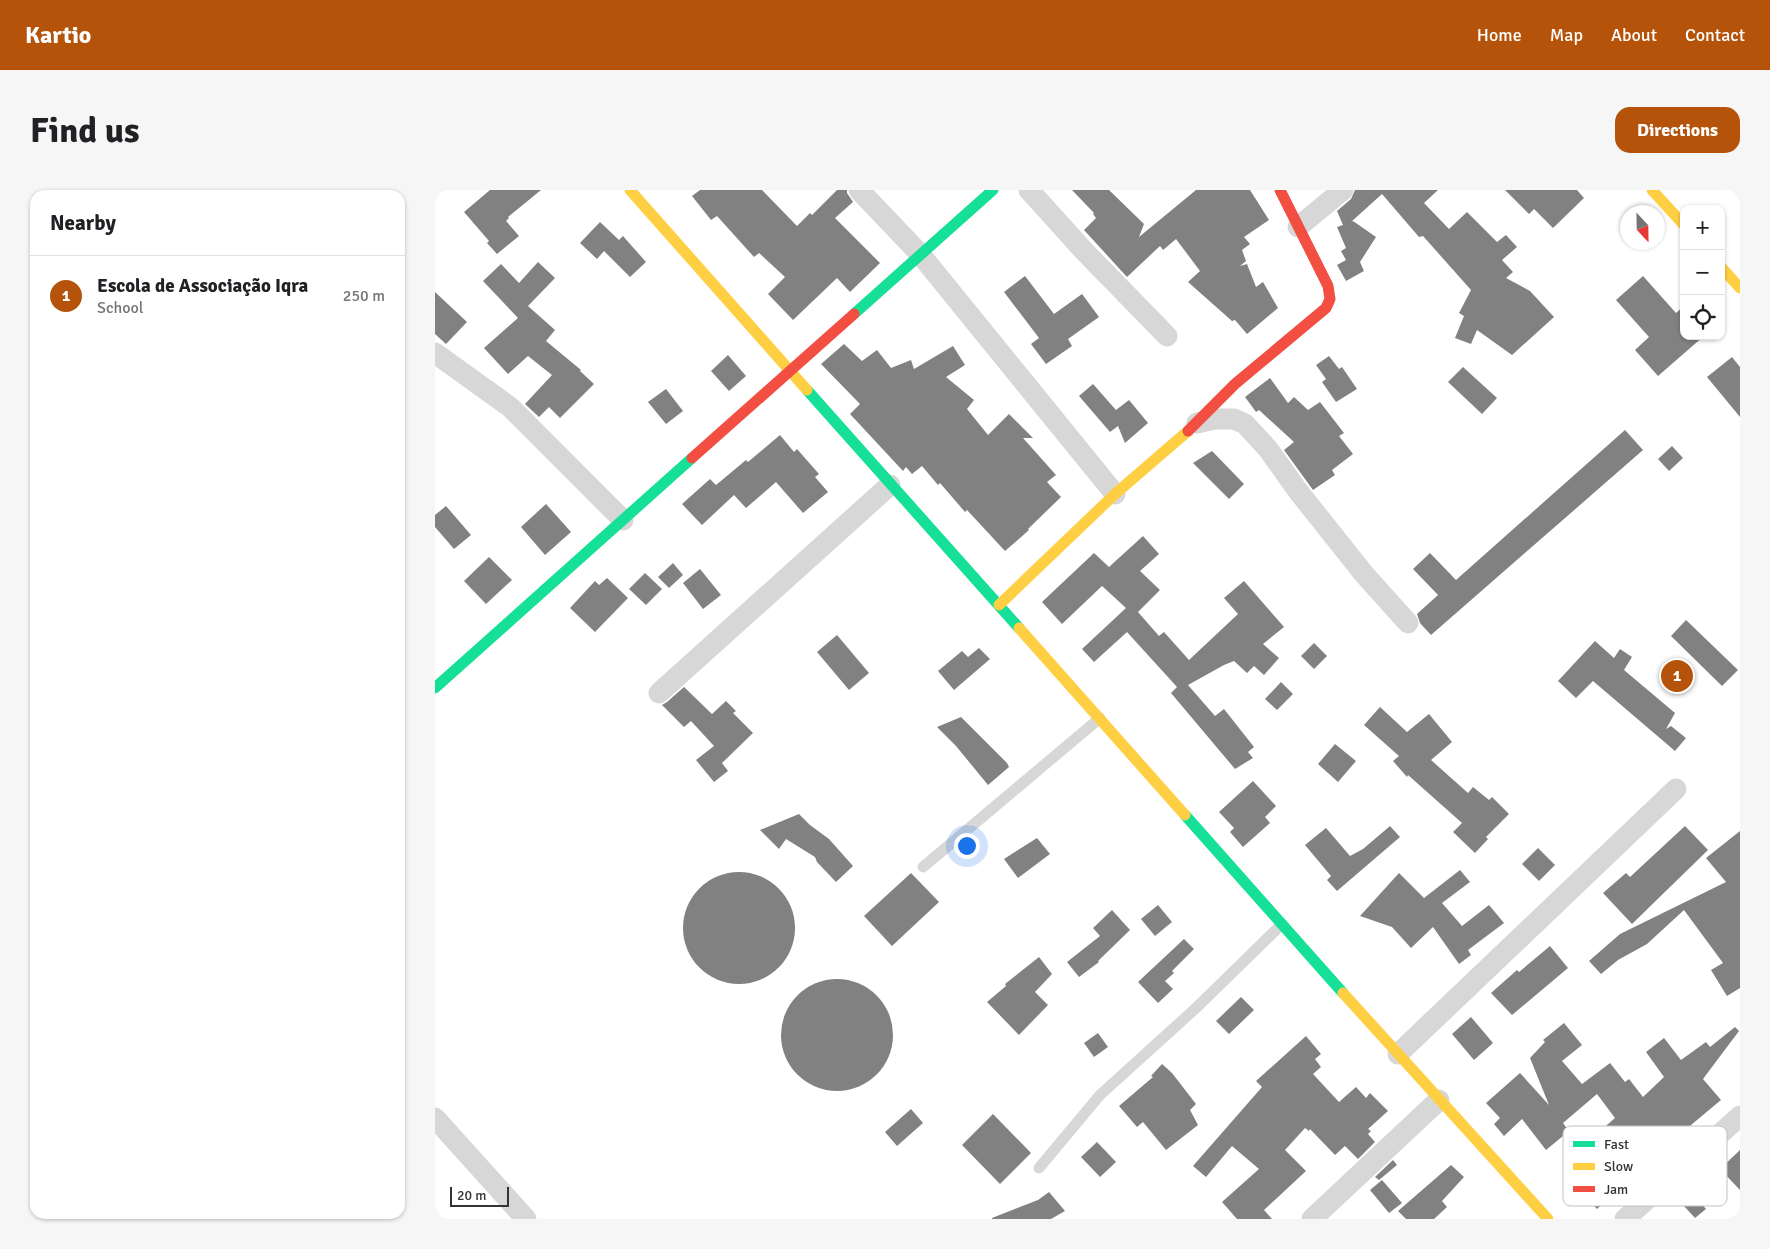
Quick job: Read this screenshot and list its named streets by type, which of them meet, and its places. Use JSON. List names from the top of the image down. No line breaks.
{"legend":["Fast","Slow","Jam"],"scale_bar":"20 m","north":"bottom","page":{"header":"Kartio","nav":["Home","Map","About","Contact"],"buttons":"Directions","title":"Find us","heading":"Nearby","map_buttons":["+","−"],"list":[{"mark":"1","name":"Escola de Associação Iqra","note":"School","value":"250 m"}],"pins":"1","scale":"20 m"}}
